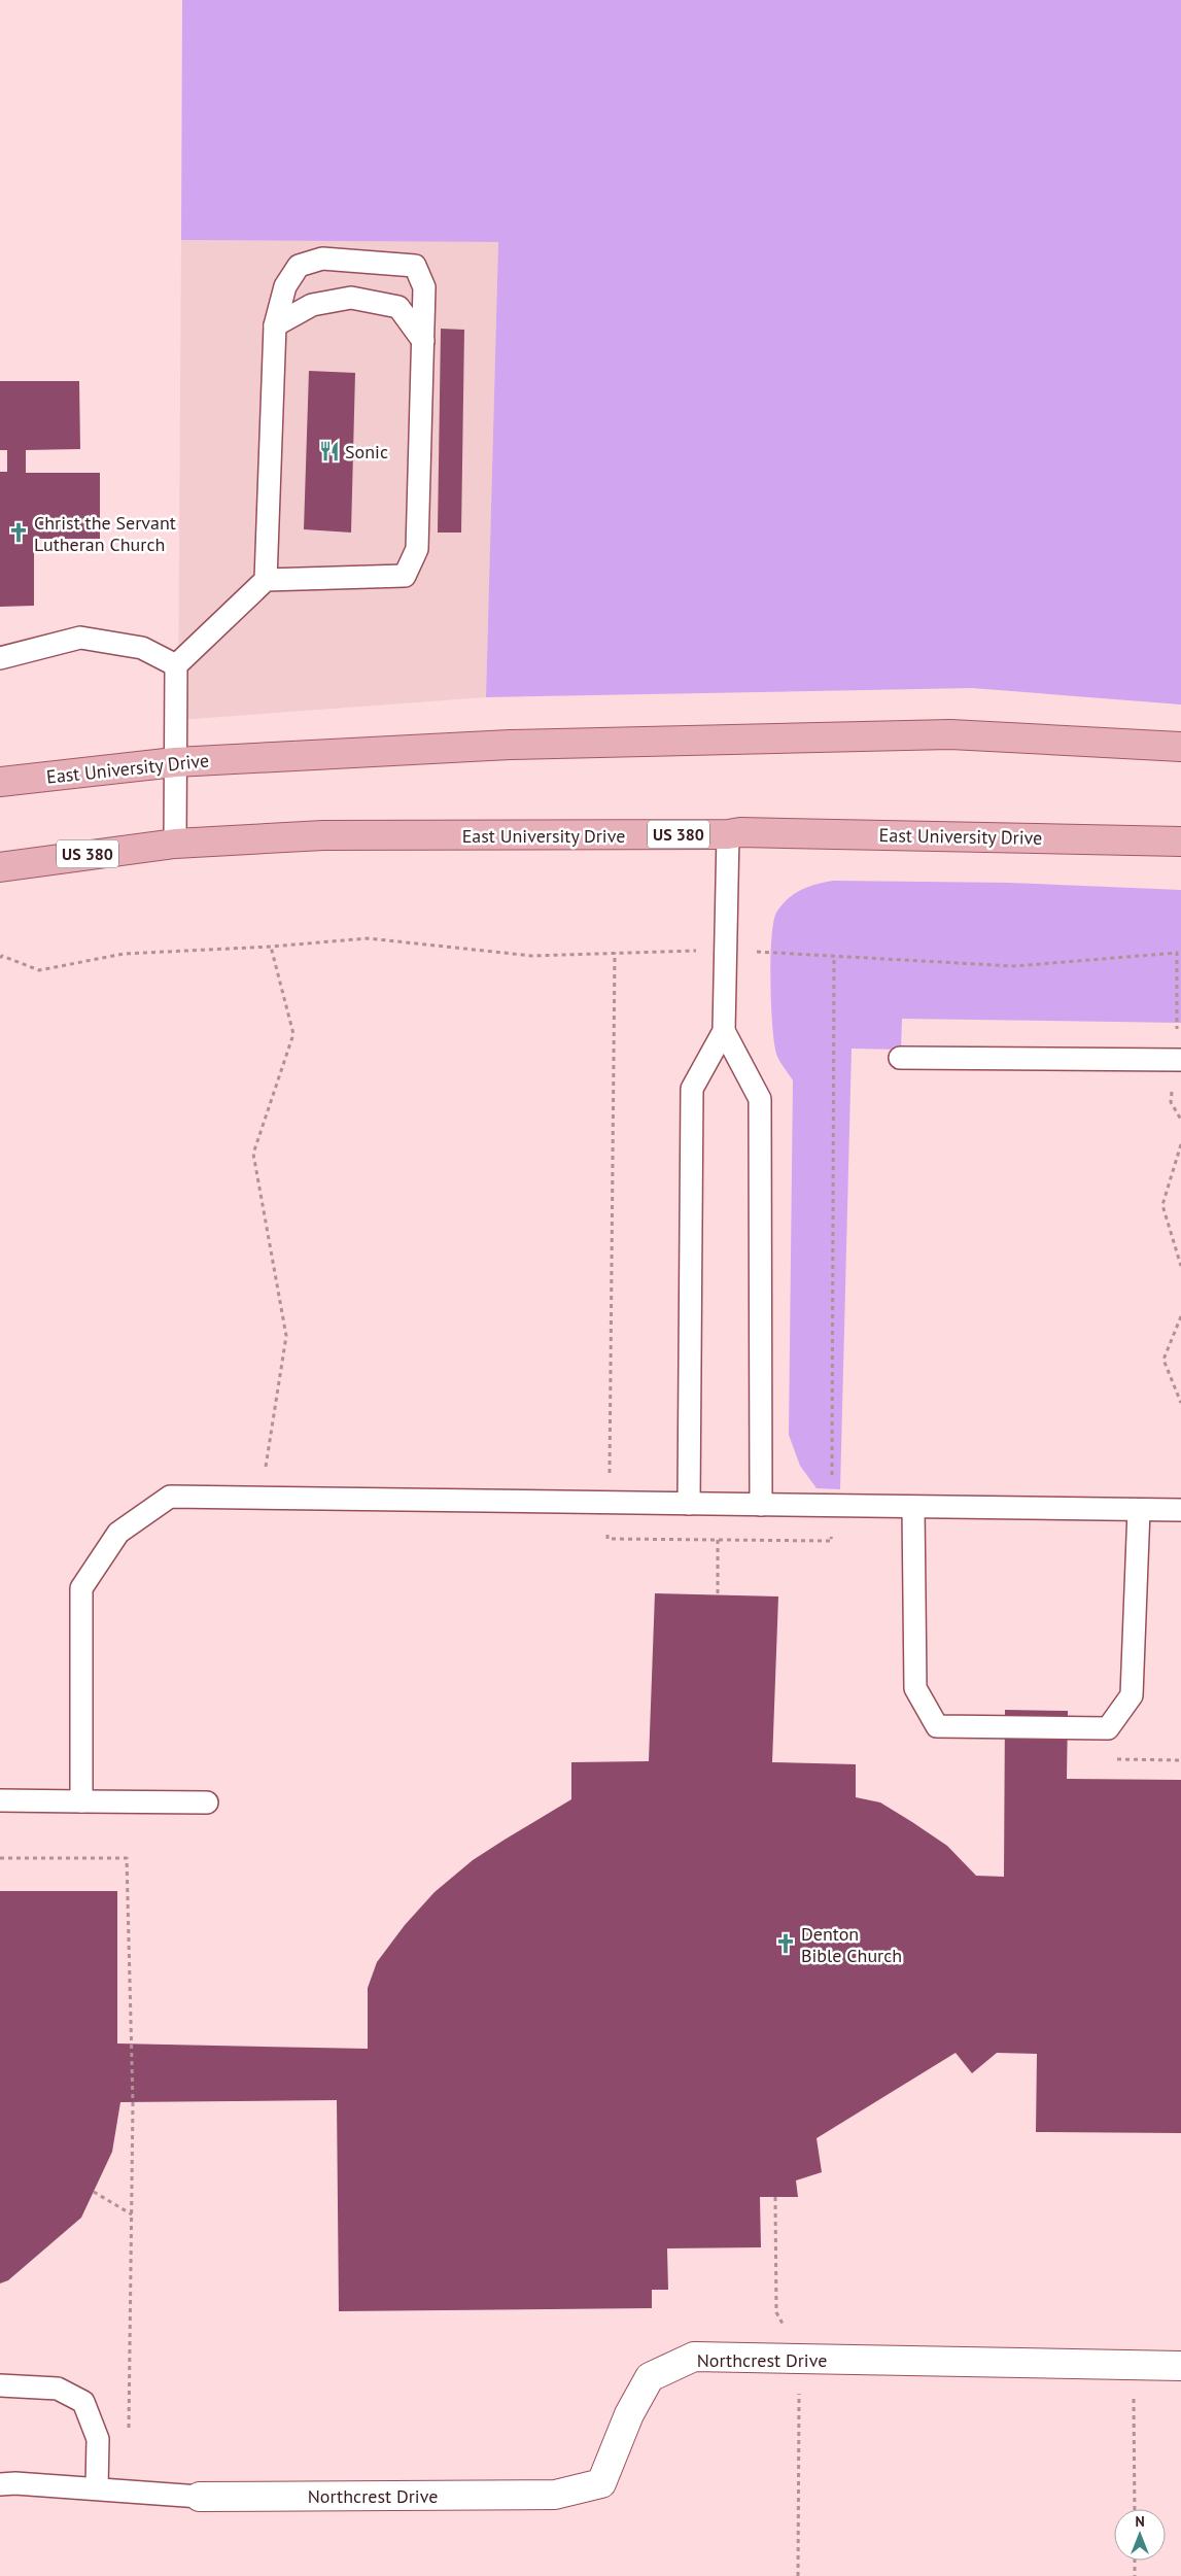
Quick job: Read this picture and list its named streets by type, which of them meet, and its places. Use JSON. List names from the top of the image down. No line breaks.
{"streets":{"main road":["East University Drive","US 380"],"street":["Northcrest Drive"]},"places":{"restaurant":["Sonic"],"church":["Christ the Servant Lutheran Church","Denton Bible Church"]},"north":"top"}
